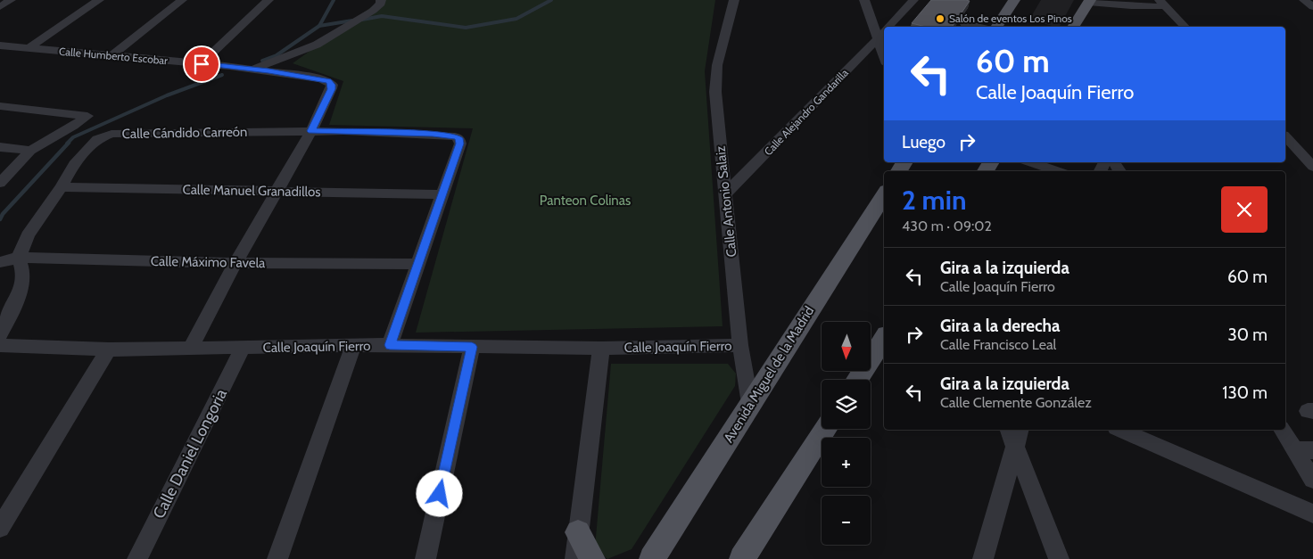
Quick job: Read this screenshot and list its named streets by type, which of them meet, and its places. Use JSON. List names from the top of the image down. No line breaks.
{"streets":{"main road":["Avenida Miguel de la Madrid"],"street":["Calle Humberto Escobar","Calle Alejandro Gandarilla","Calle Cándido Carreón","Calle Manuel Granadillos","Calle Antonio Salaiz","Calle Máximo Favela","Calle Joaquín Fierro","Calle Daniel Longoria"]},"crossings":[["Calle Humberto Escobar","Calle Cándido Carreón"],["Calle Alejandro Gandarilla","Calle Antonio Salaiz"],["Calle Cándido Carreón","Calle Manuel Granadillos"],["Calle Cándido Carreón","Calle Máximo Favela"],["Calle Antonio Salaiz","Calle Joaquín Fierro"],["Calle Antonio Salaiz","Avenida Miguel de la Madrid"],["Calle Joaquín Fierro","Calle Daniel Longoria"]],"parks":["Panteon Colinas"],"places":["Salón de eventos Los Pinos"],"north":"bottom","page":{"turn":["60 m","Calle Joaquín Fierro"],"then":"Luego","heading":["2 min","430 m · 09:02"],"list":[{"name":"Gira a la izquierda","note":"Calle Joaquín Fierro","value":"60 m"},{"name":"Gira a la derecha","note":"Calle Francisco Leal","value":"30 m"},{"name":"Gira a la izquierda","note":"Calle Clemente González","value":"130 m"}],"map_buttons":["+","−"]}}
